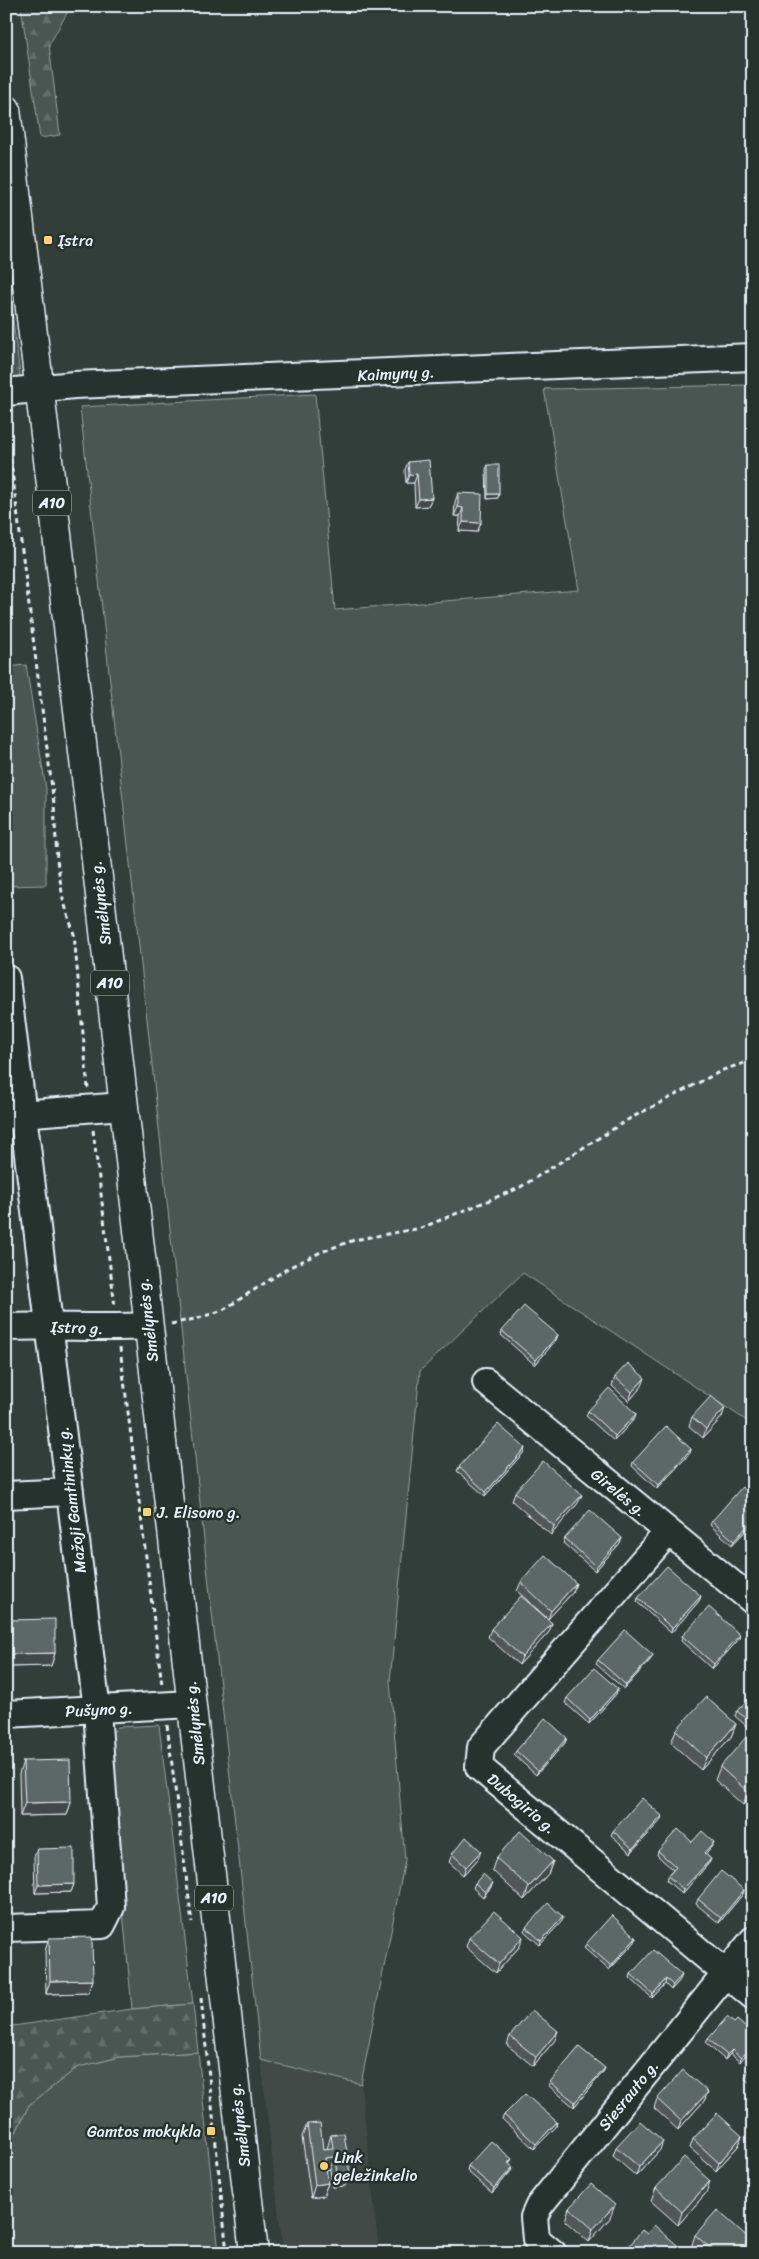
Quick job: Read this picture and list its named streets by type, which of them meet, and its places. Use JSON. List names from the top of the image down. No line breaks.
{"streets":{"highway":["A10","Smėlynės g."],"street":["Kaimynų g.","Įstro g.","Girelės g.","Mažoji Gamtininkų g.","Pušyno g.","Dubogirio g.","Siesrauto g."]},"crossings":[["Kaimynų g.","A10"],["Kaimynų g.","Smėlynės g."],["A10","Smėlynės g."],["Smėlynės g.","Įstro g."],["Smėlynės g.","Pušyno g."],["Įstro g.","Mažoji Gamtininkų g."],["Girelės g.","Dubogirio g."],["Mažoji Gamtininkų g.","Pušyno g."],["Dubogirio g.","Siesrauto g."]],"places":{"transit":["Įstra","J. Elisono g.","Gamtos mokykla"],"other":["Link geležinkelio"]}}
